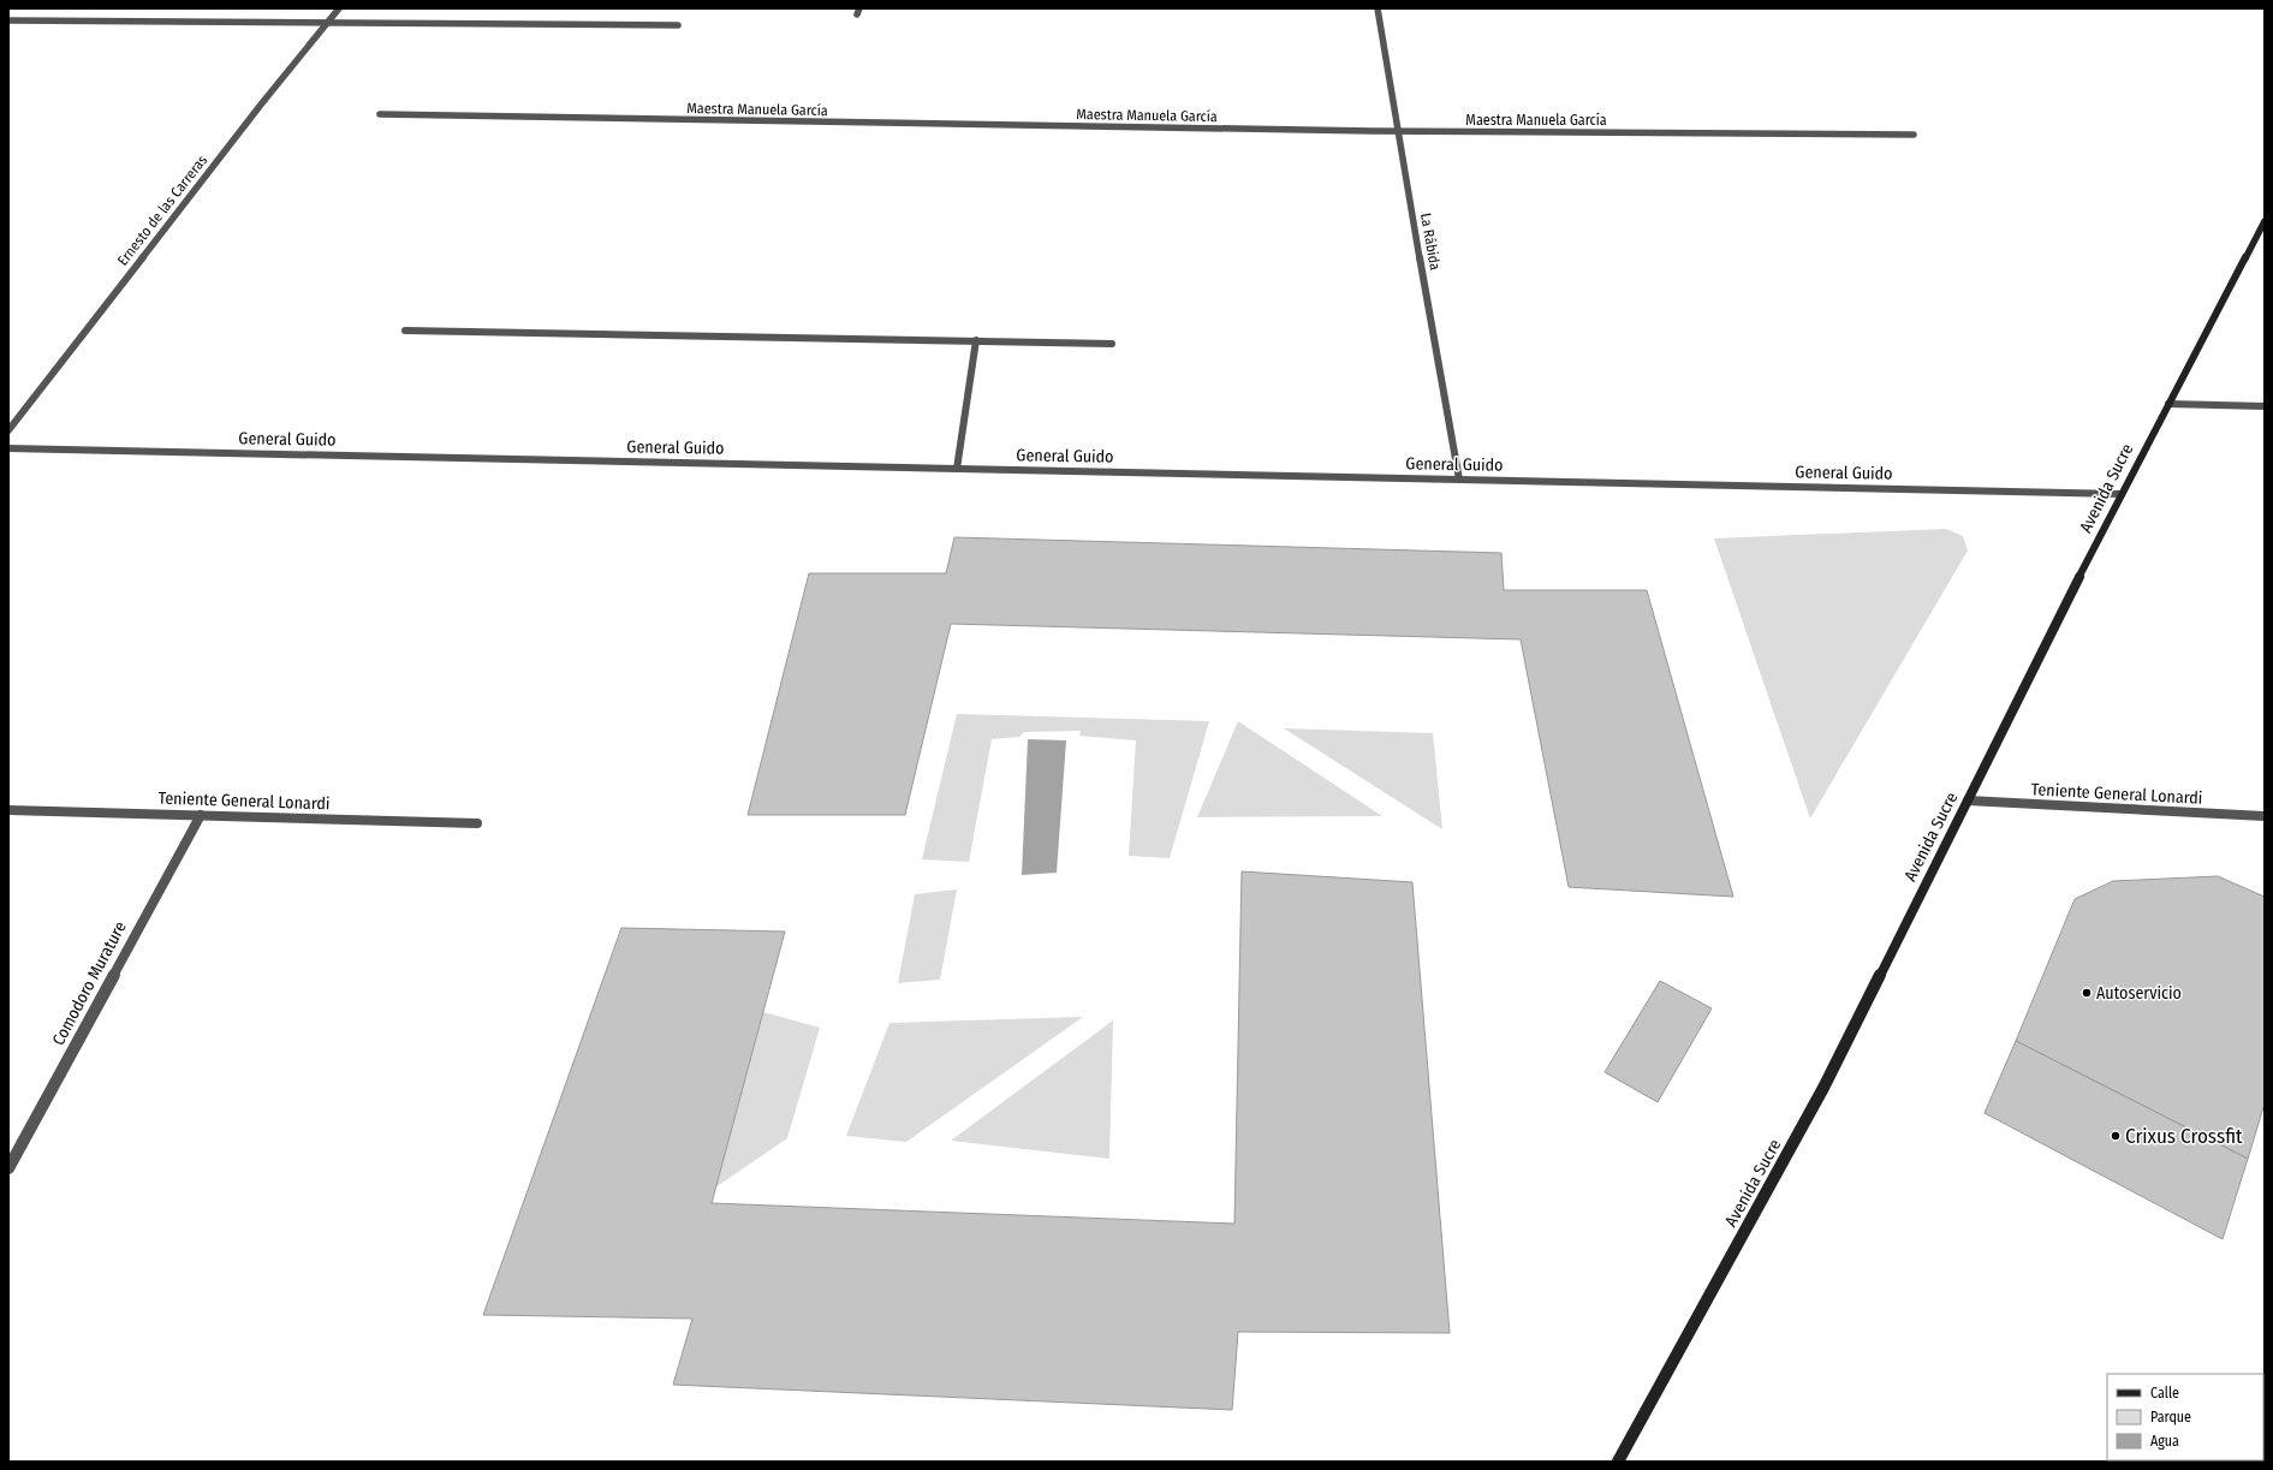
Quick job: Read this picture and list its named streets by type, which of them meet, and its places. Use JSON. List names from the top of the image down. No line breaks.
{"streets":{"main road":["Avenida Sucre"],"street":["Maestra Manuela García","Ernesto de las Carreras","La Rábida","General Guido","Teniente General Lonardi","Comodoro Murature"]},"crossings":[["Maestra Manuela García","La Rábida"],["La Rábida","General Guido"],["General Guido","Avenida Sucre"],["Avenida Sucre","Teniente General Lonardi"],["Teniente General Lonardi","Comodoro Murature"]],"places":["Autoservicio","Crixus Crossfit"],"legend":["Calle","Parque","Agua"]}
